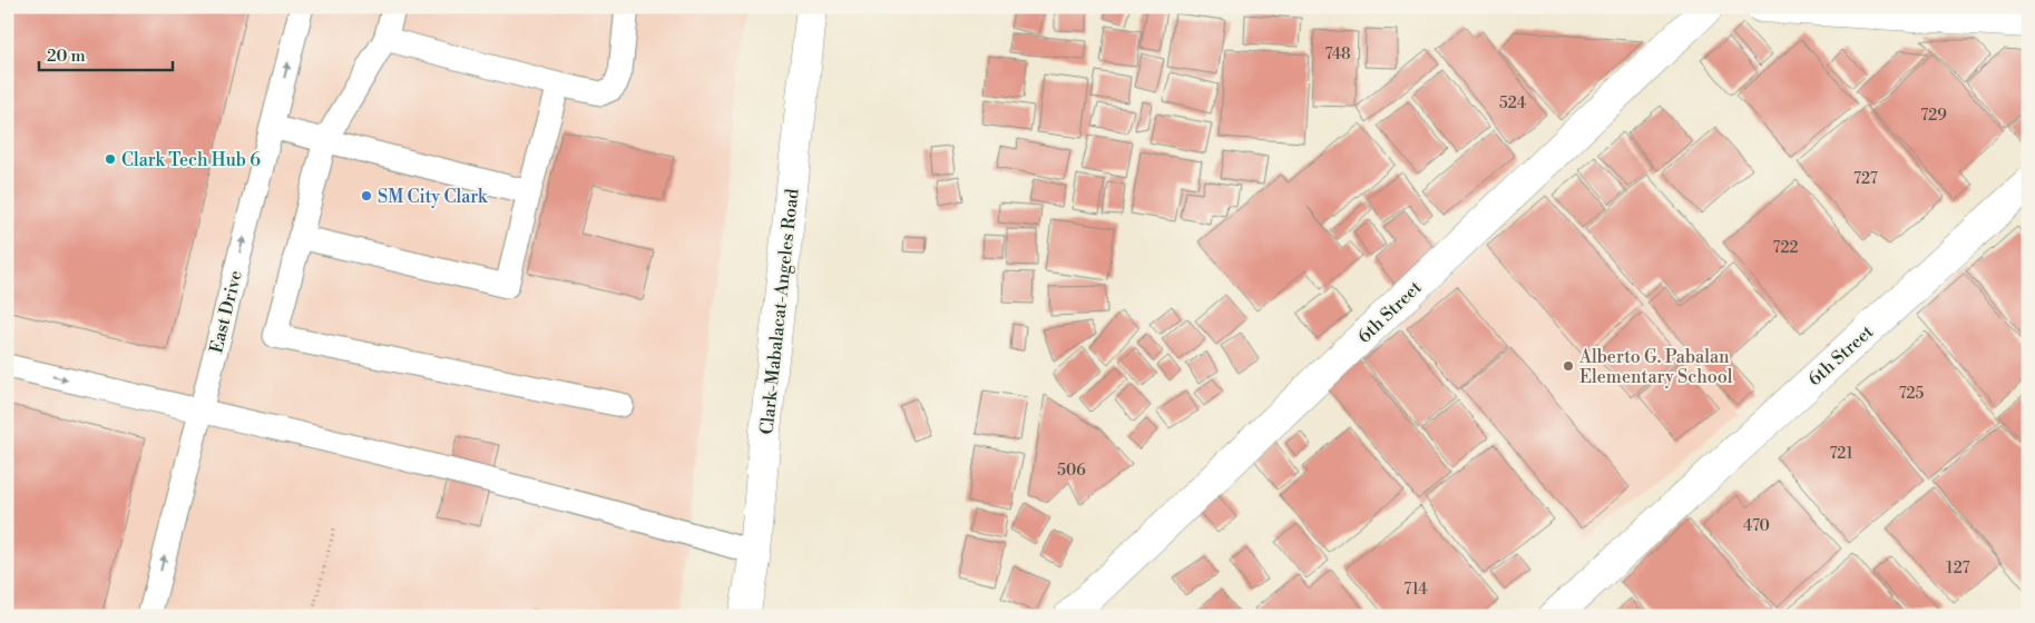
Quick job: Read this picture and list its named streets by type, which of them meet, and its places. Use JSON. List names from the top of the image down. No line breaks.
{"streets":{"street":["Clark-Mabalacat-Angeles Road","6th Street"],"lane":["East Drive"]},"places":["Clark Tech Hub 6","SM City Clark","Alberto G. Pabalan Elementary School"],"house_numbers":["748","524","729","727","722","725","721","506","470","127","714"],"scale_bar":"20 m"}
